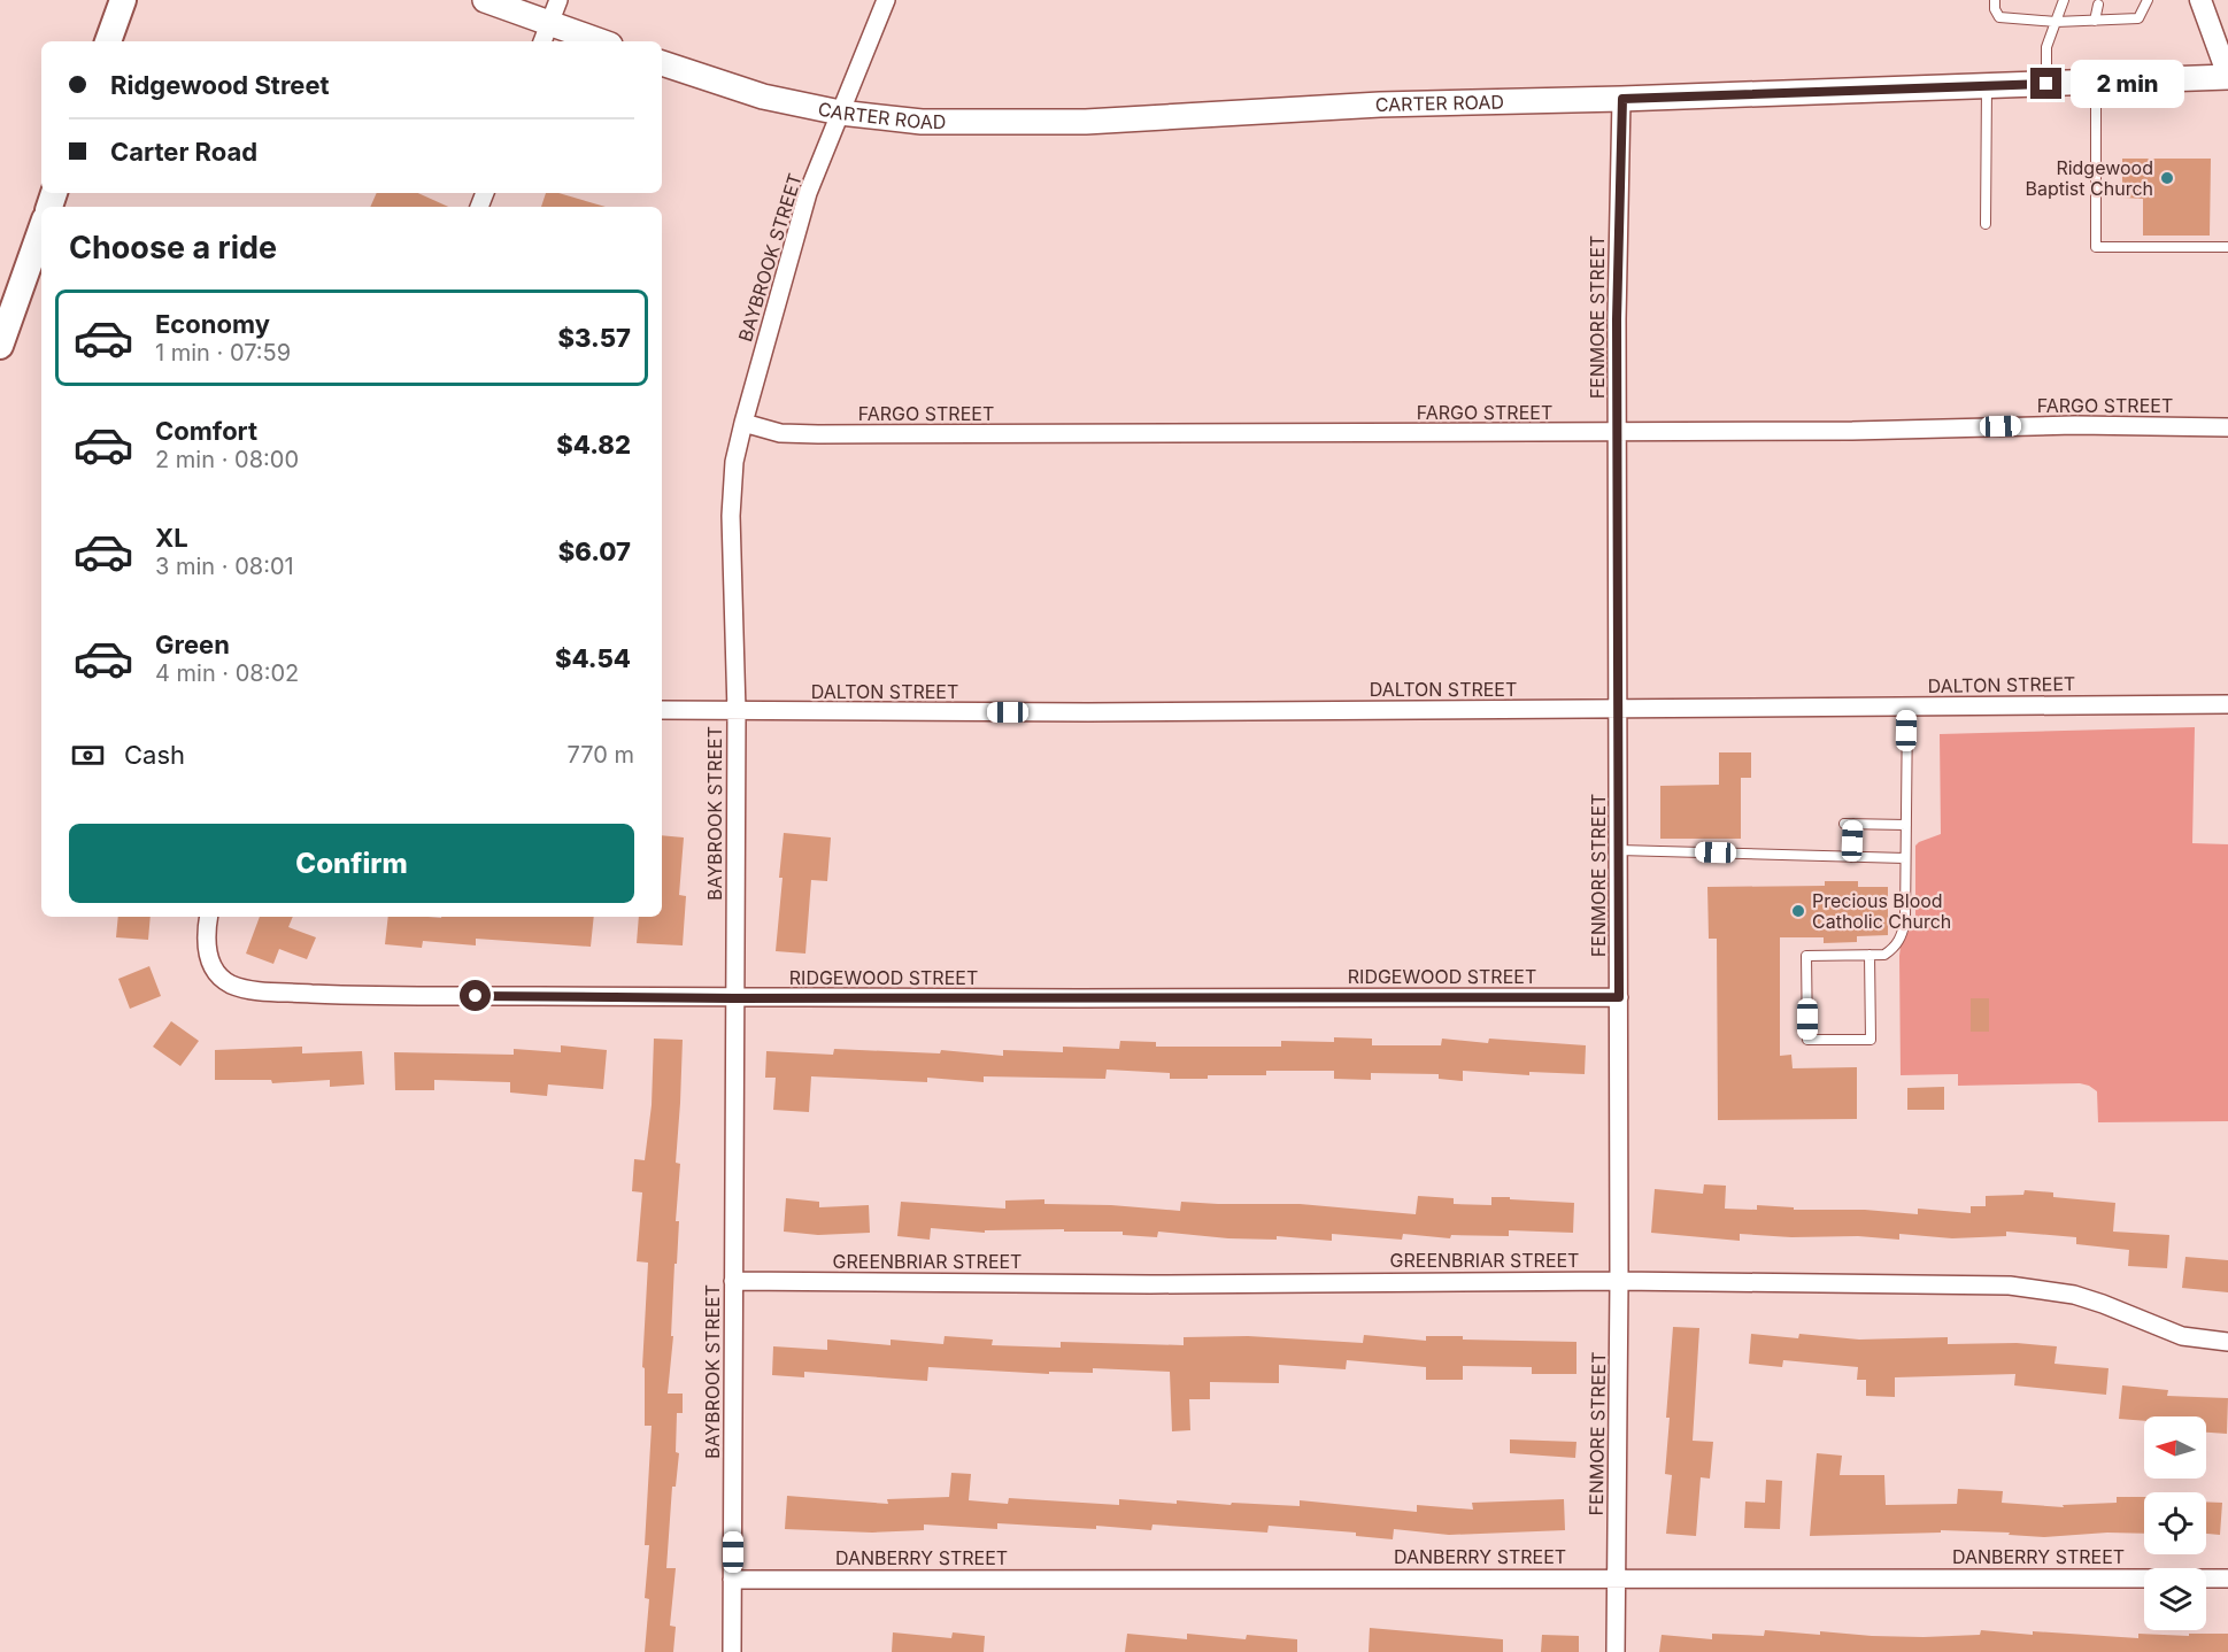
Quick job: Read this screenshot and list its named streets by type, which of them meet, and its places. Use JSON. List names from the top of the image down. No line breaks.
{"streets":{"main road":["CARTER ROAD"],"street":["BAYBROOK STREET","FENMORE STREET","FARGO STREET","DALTON STREET","RIDGEWOOD STREET","GREENBRIAR STREET","DANBERRY STREET"]},"crossings":[["CARTER ROAD","BAYBROOK STREET"],["CARTER ROAD","FENMORE STREET"],["BAYBROOK STREET","FARGO STREET"],["BAYBROOK STREET","DALTON STREET"],["BAYBROOK STREET","RIDGEWOOD STREET"],["BAYBROOK STREET","GREENBRIAR STREET"],["BAYBROOK STREET","DANBERRY STREET"],["FENMORE STREET","FARGO STREET"],["FENMORE STREET","DALTON STREET"],["FENMORE STREET","RIDGEWOOD STREET"],["FENMORE STREET","GREENBRIAR STREET"],["FENMORE STREET","DANBERRY STREET"]],"places":["Ridgewood Baptist Church","Precious Blood Catholic Church"],"north":"left","page":{"banner":["Ridgewood Street","Carter Road"],"bubble":"2 min","heading":"Choose a ride","list":[{"name":"Economy","note":"1 min · 07:59","value":"$3.57"},{"name":"Comfort","note":"2 min · 08:00","value":"$4.82"},{"name":"XL","note":"3 min · 08:01","value":"$6.07"},{"name":"Green","note":"4 min · 08:02","value":"$4.54"}],"pay":["Cash","770 m"],"buttons":"Confirm"}}
